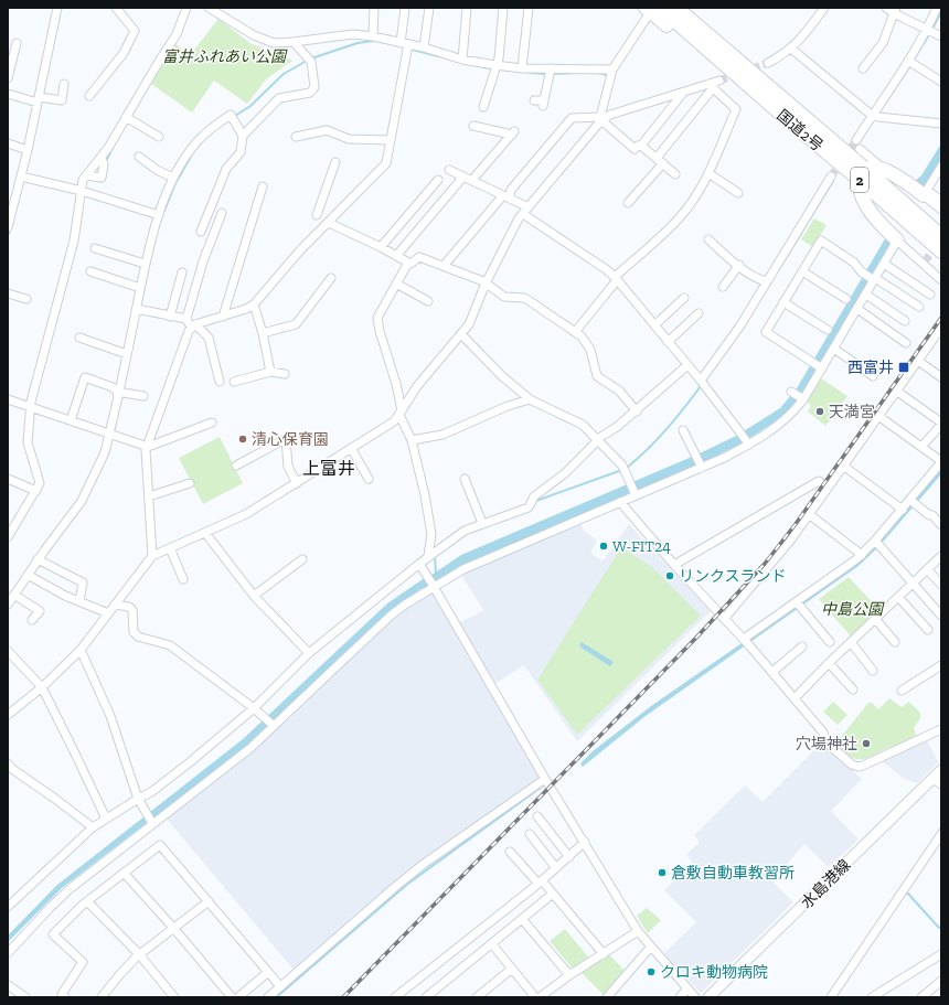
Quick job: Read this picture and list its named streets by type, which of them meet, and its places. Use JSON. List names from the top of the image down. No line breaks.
{"streets":{"highway":["国道2号","2"],"main road":["水島港線"]},"districts":["上富井"],"parks":["富井ふれあい公園","中島公園"],"places":{"transit":["西富井"],"other":["天満宮","清心保育園","W-FIT24","リンクスランド","穴場神社","倉敷自動車教習所","クロキ動物病院"]}}
